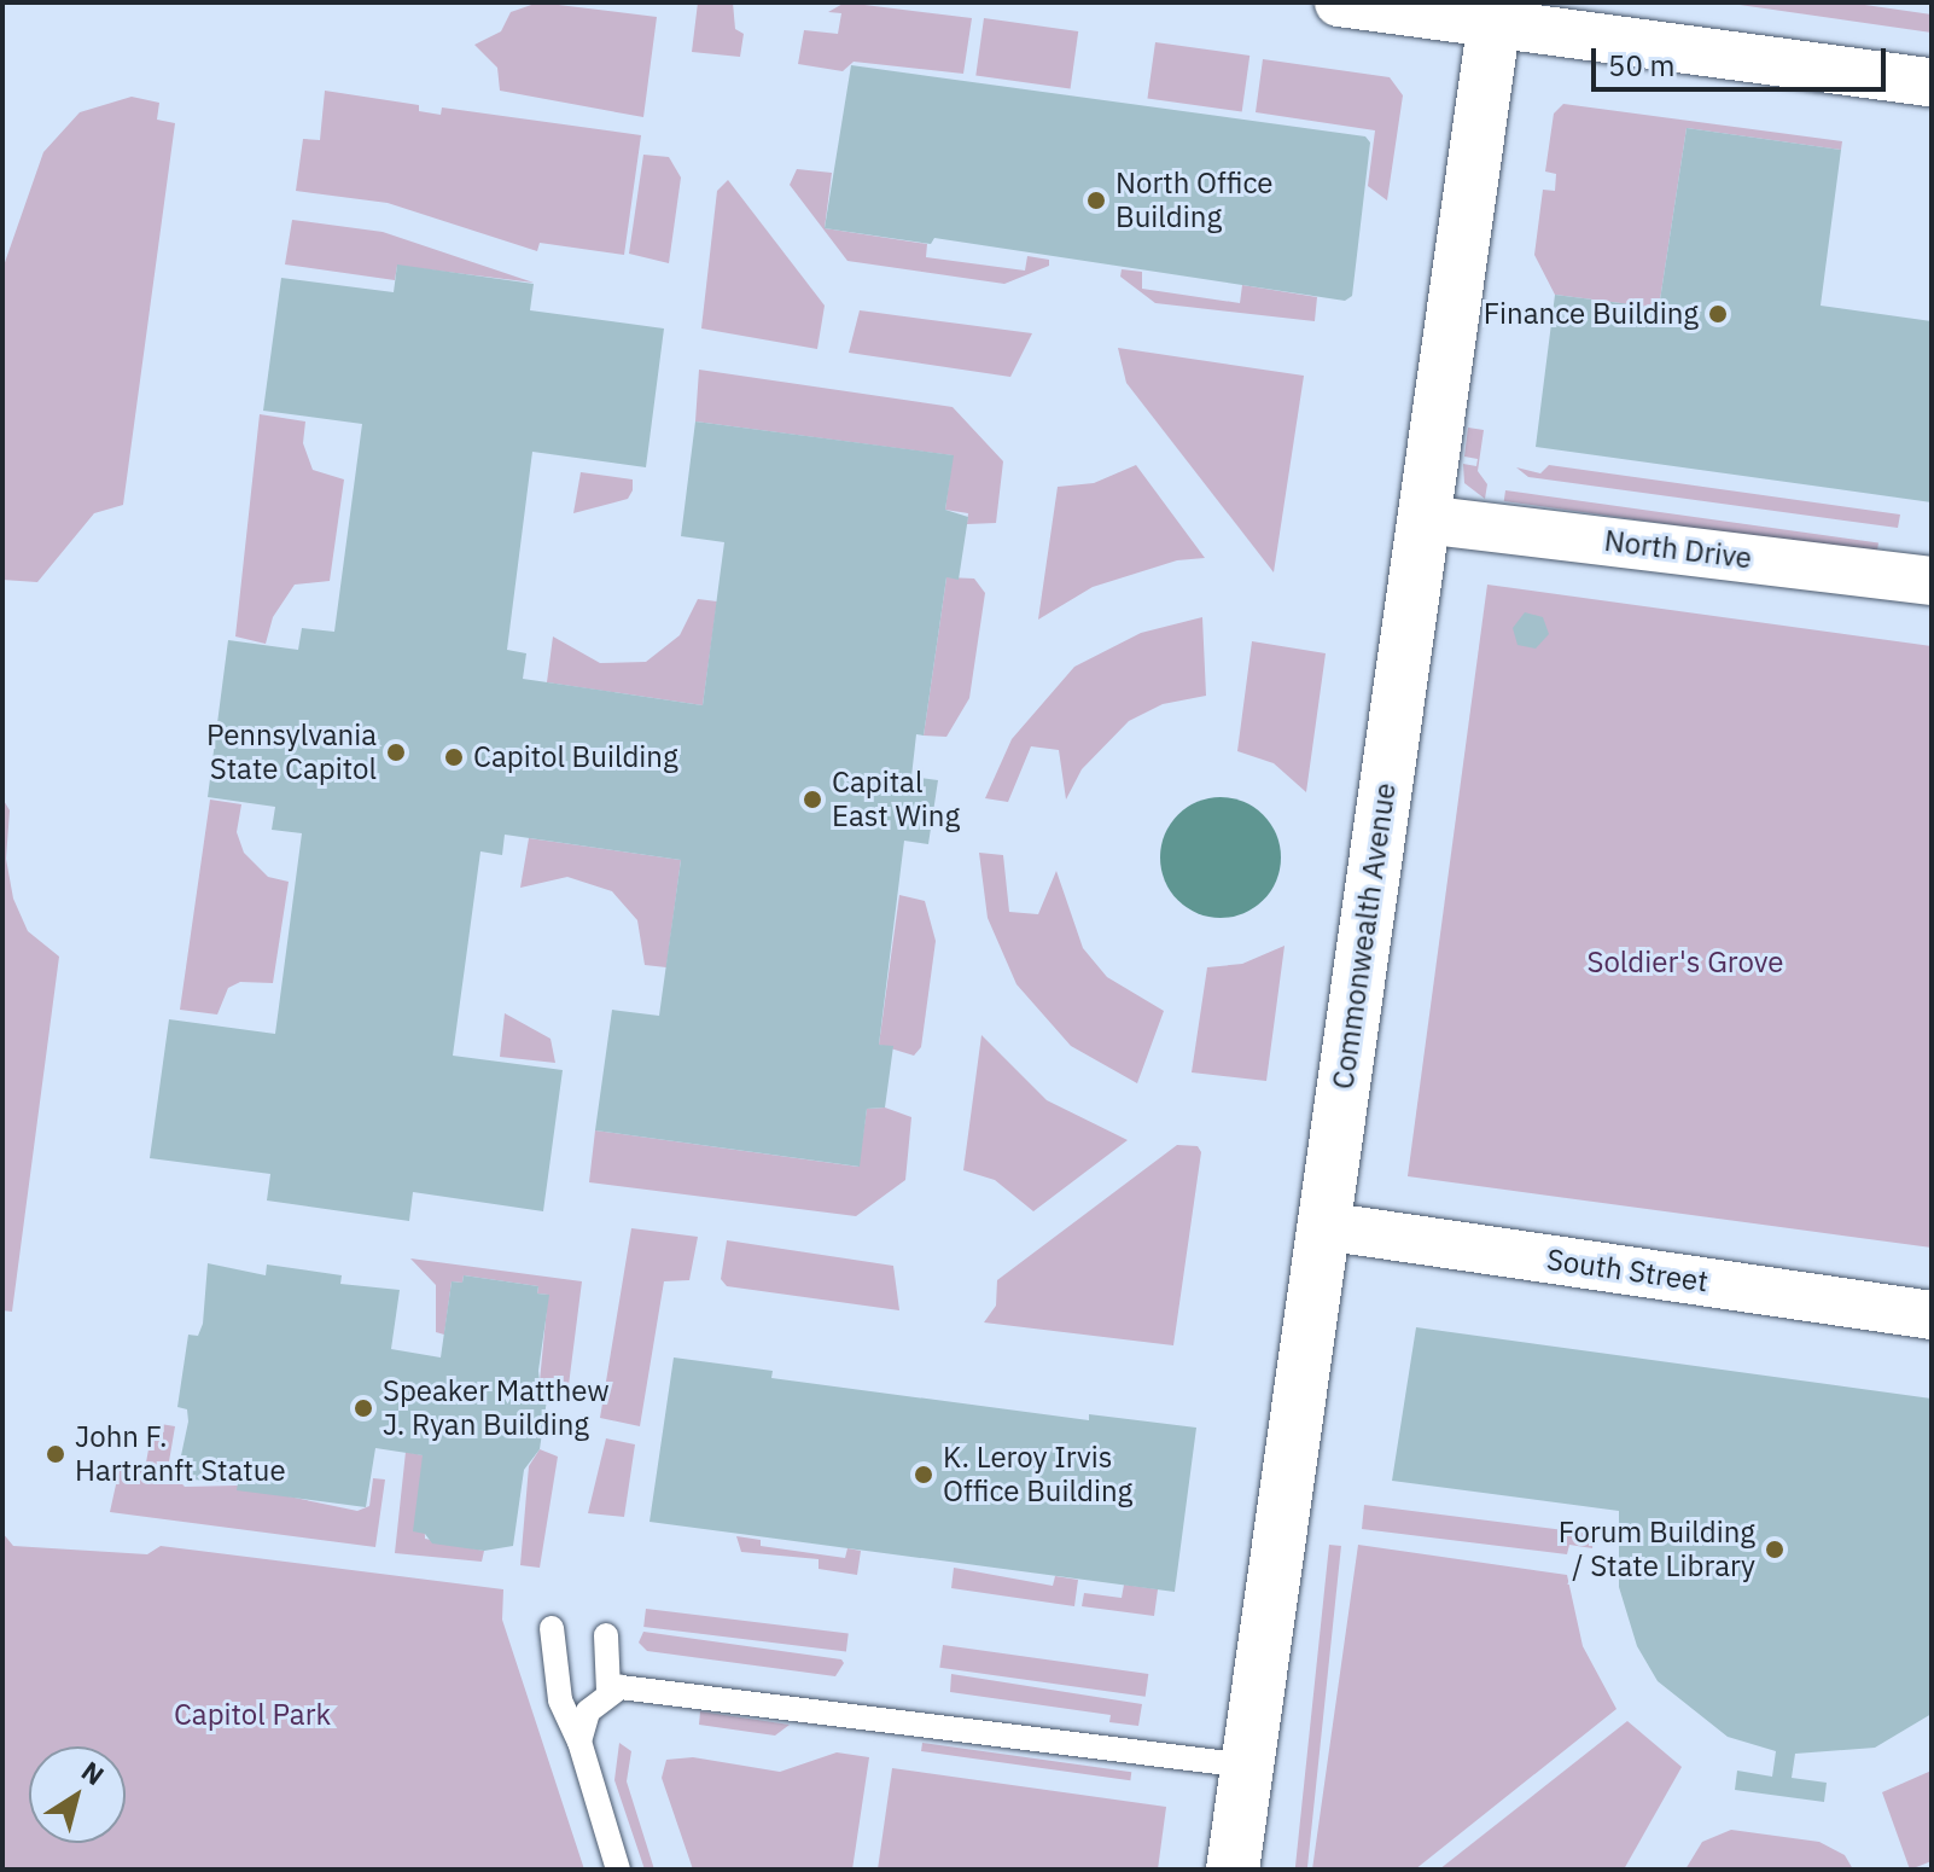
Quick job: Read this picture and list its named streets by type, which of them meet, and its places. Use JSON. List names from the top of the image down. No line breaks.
{"streets":{"street":["North Drive","Commonwealth Avenue","South Street"]},"crossings":[["North Drive","Commonwealth Avenue"],["Commonwealth Avenue","South Street"]],"parks":["Soldier's Grove","Capitol Park"],"places":["North Office Building","Finance Building","Pennsylvania State Capitol","Capitol Building","Capital East Wing","Speaker Matthew J. Ryan Building","John F. Hartranft Statue","K. Leroy Irvis Office Building","Forum Building / State Library"],"scale_bar":"50 m","north":"top right"}
